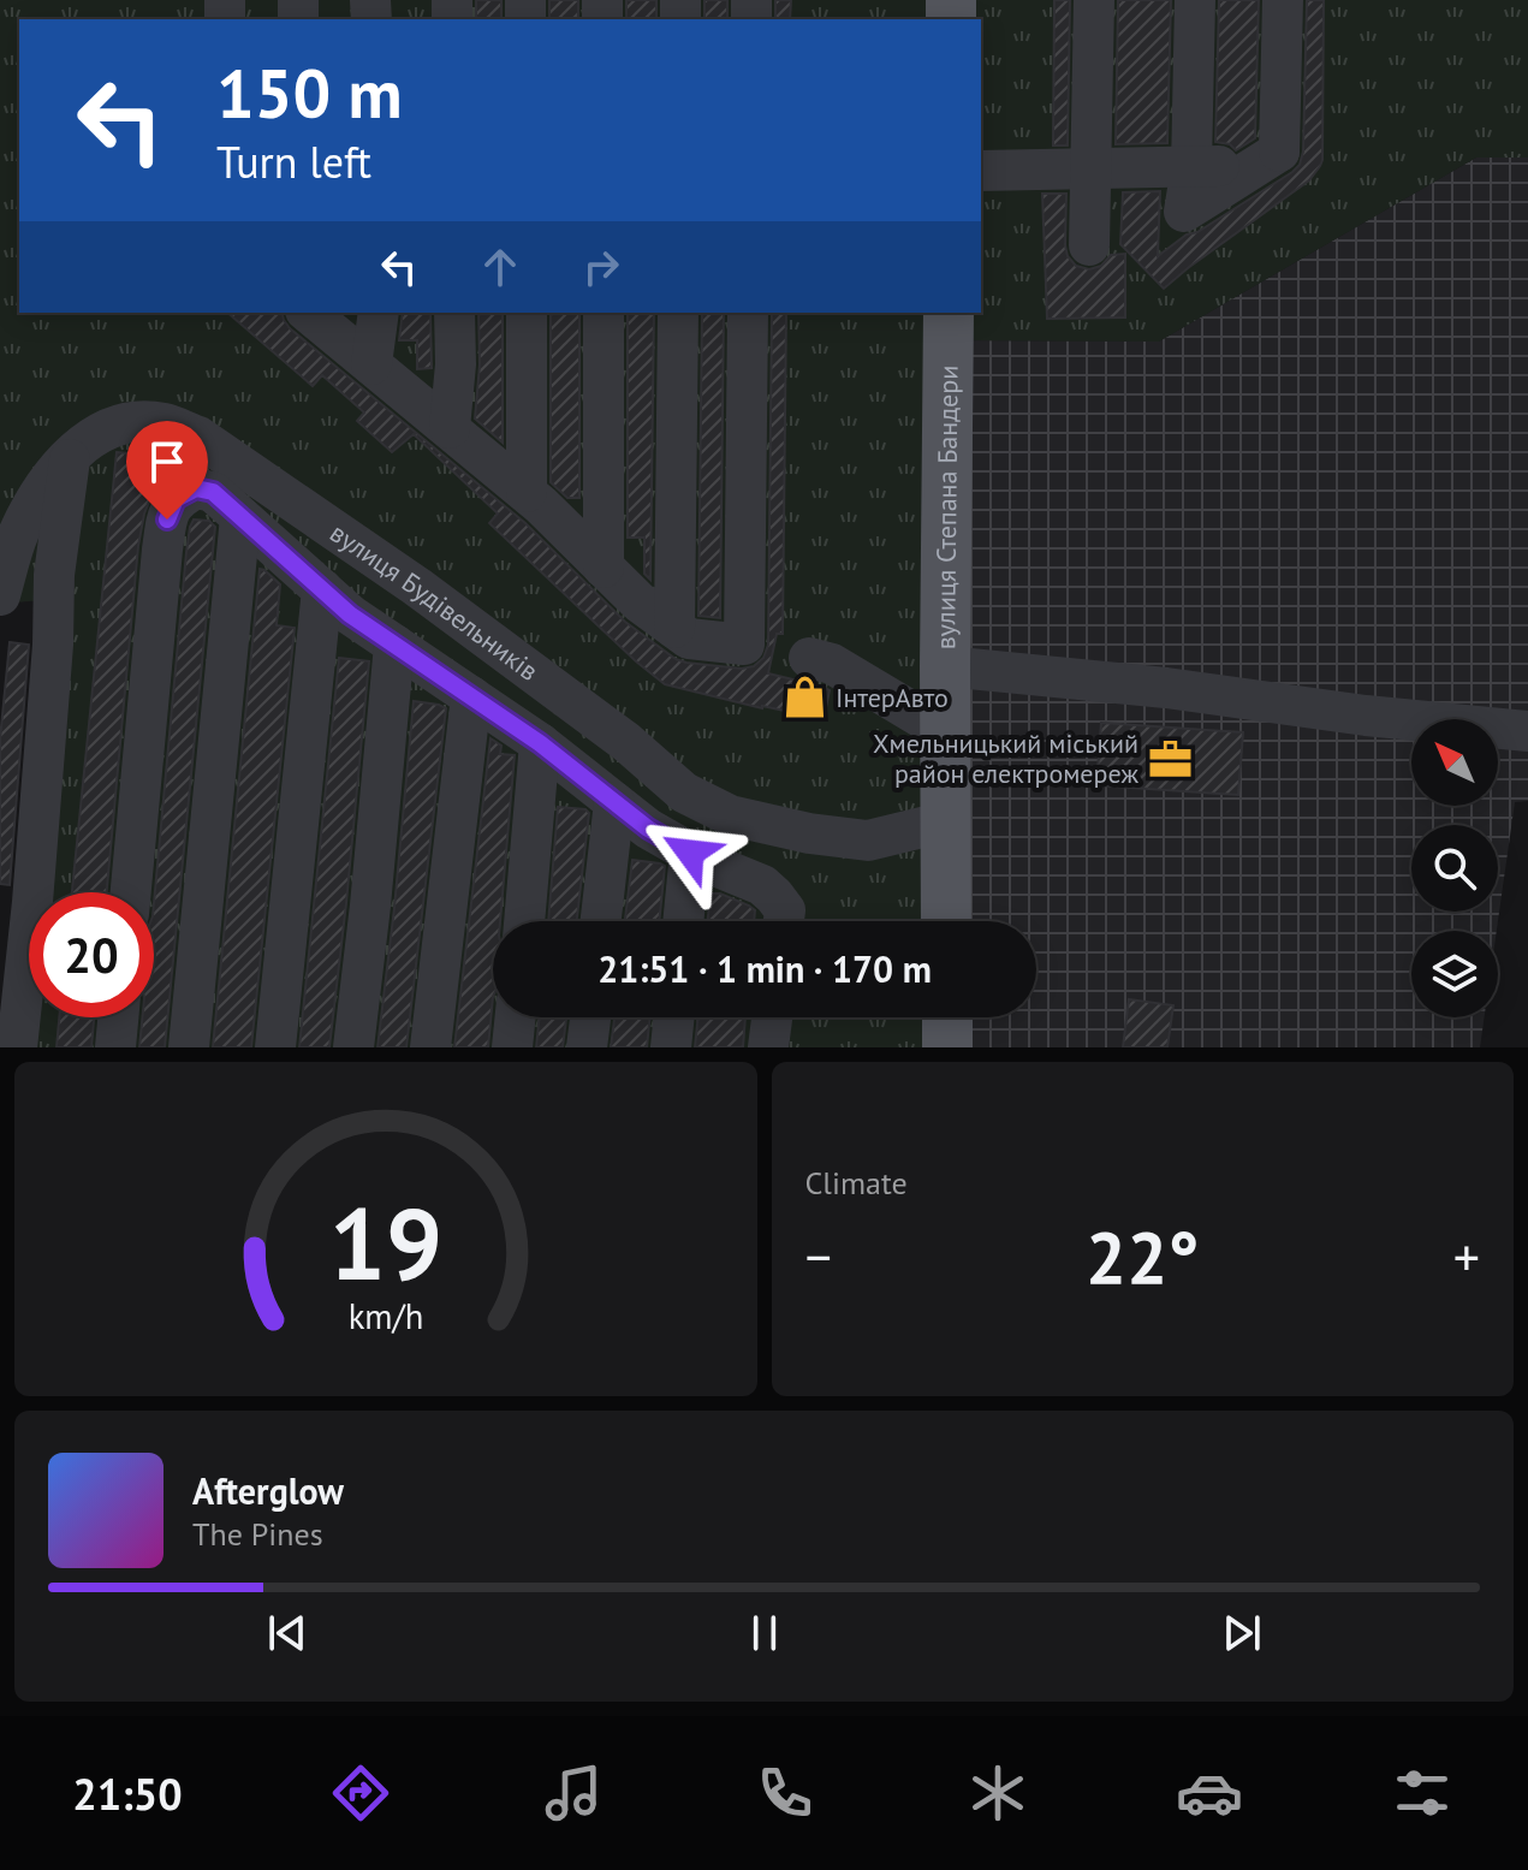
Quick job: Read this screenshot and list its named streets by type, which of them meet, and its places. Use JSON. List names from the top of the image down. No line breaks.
{"streets":{"main road":["вулиця Степана Бандери"],"street":["вулиця Будівельників"]},"crossings":[["вулиця Степана Бандери","вулиця Будівельників"]],"places":{"shop":["ІнтерАвто"],"office":["Хмельницький міський район електромереж"]},"north":"top left","page":{"turn":["150 m","Turn left"],"limit":"20","trip":"21:51 · 1 min · 170 m","tile":"Climate","heat":["−","22°","+"],"song":["Afterglow","The Pines"],"tabs":"21:50","gauge":["19","km/h"]}}
